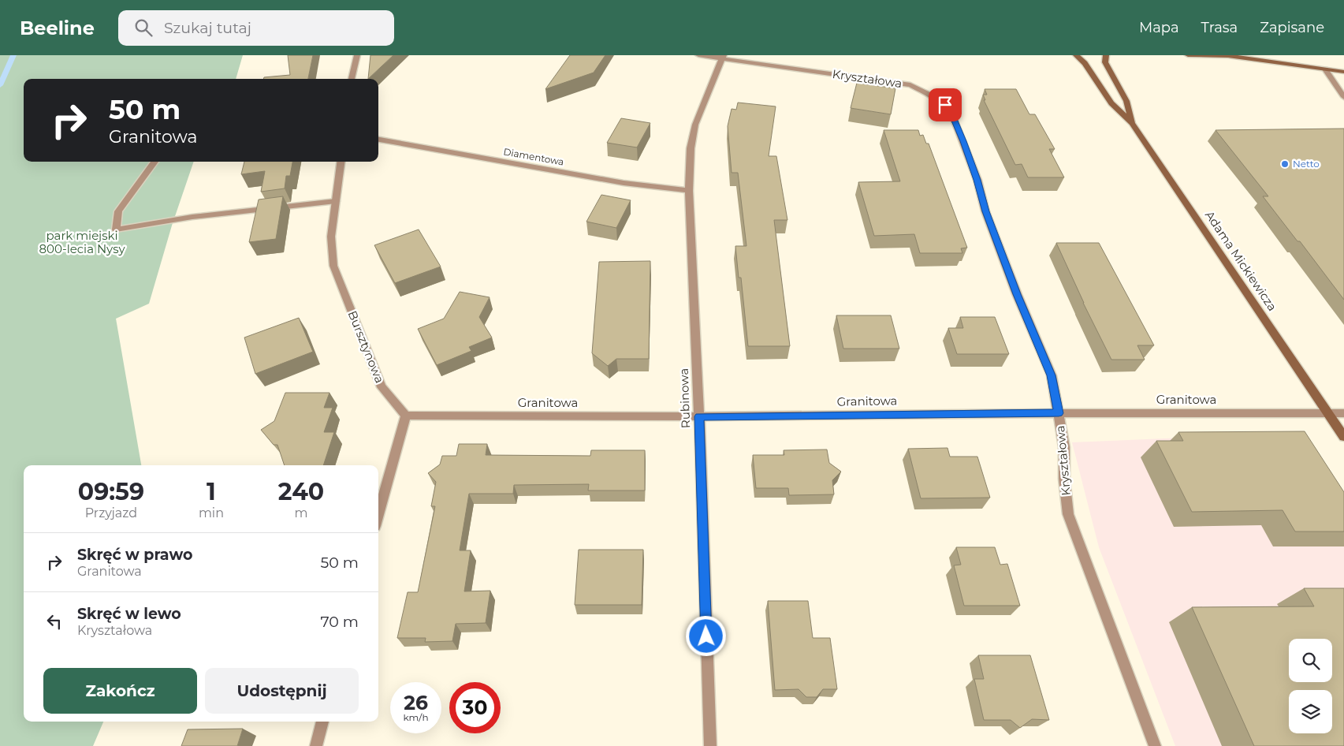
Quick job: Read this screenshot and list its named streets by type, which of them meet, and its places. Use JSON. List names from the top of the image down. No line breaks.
{"streets":{"street":["Kryształowa","Diamentowa","Adama Mickiewicza","Bursztynowa","Rubinowa","Granitowa"]},"crossings":[["Kryształowa","Rubinowa"],["Kryształowa","Granitowa"],["Diamentowa","Rubinowa"],["Adama Mickiewicza","Granitowa"],["Bursztynowa","Granitowa"],["Rubinowa","Granitowa"]],"parks":["park miejski 800-lecia Nysy"],"places":["Netto"],"page":{"header":"Beeline","search":"Szukaj tutaj","nav":["Mapa","Trasa","Zapisane"],"turn":["50 m","Granitowa"],"eta":["09:59","Przyjazd","1","min","240","m"],"list":[{"name":"Skręć w prawo","note":"Granitowa","value":"50 m"},{"name":"Skręć w lewo","note":"Kryształowa","value":"70 m"}],"buttons":["Zakończ","Udostępnij"],"speed":"26 km/h","limit":"30"}}
